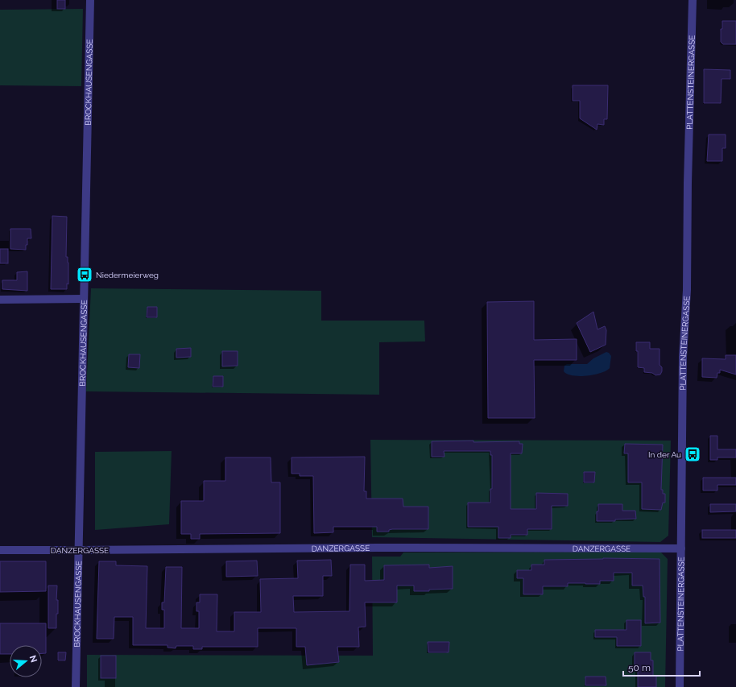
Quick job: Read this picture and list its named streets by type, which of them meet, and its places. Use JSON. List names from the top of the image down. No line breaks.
{"streets":{"street":["BROCKHAUSENGASSE","PLATTENSTEINERGASSE","DANZERGASSE"]},"crossings":[["BROCKHAUSENGASSE","DANZERGASSE"],["PLATTENSTEINERGASSE","DANZERGASSE"]],"places":{"bus stop":["Niedermeierweg","In der Au"]},"scale_bar":"50 m","north":"right"}
